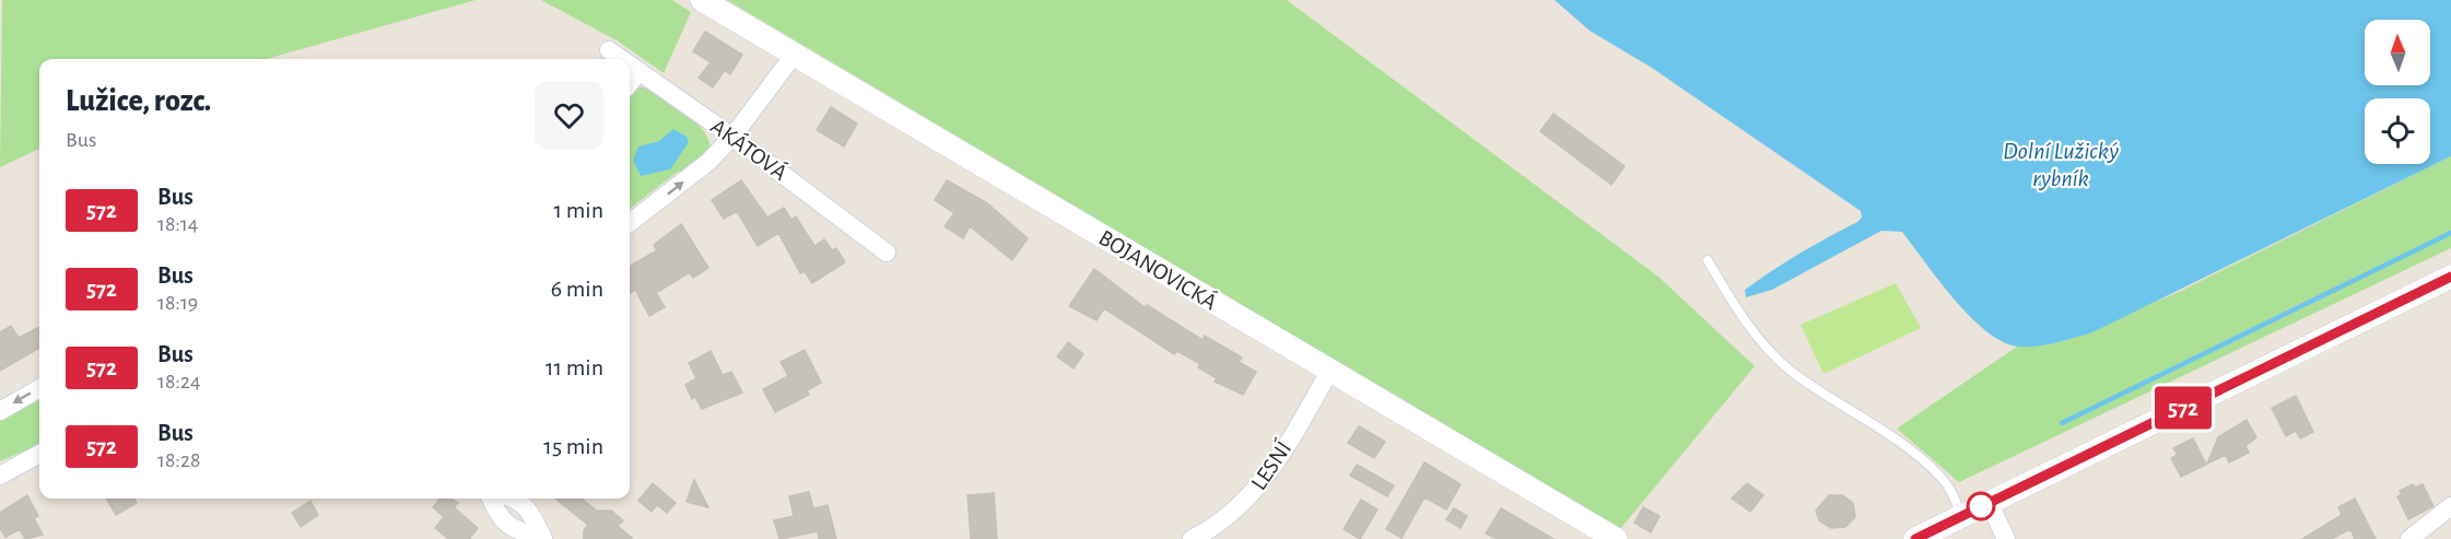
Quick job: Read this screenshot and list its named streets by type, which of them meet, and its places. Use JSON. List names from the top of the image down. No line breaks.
{"streets":{"street":["AKÁTOVÁ","BOJANOVICKÁ","LESNÍ"]},"crossings":[["BOJANOVICKÁ","LESNÍ"]],"water":["Dolní Lužický rybník"],"lines":["bus line 572"],"north":"top","page":{"on_map":"572","heading":["Lužice, rozc.","Bus"],"list":[{"mark":"572","name":"Bus","note":"18:14","value":"1 min"},{"mark":"572","name":"Bus","note":"18:19","value":"6 min"},{"mark":"572","name":"Bus","note":"18:24","value":"11 min"},{"mark":"572","name":"Bus","note":"18:28","value":"15 min"}]}}
